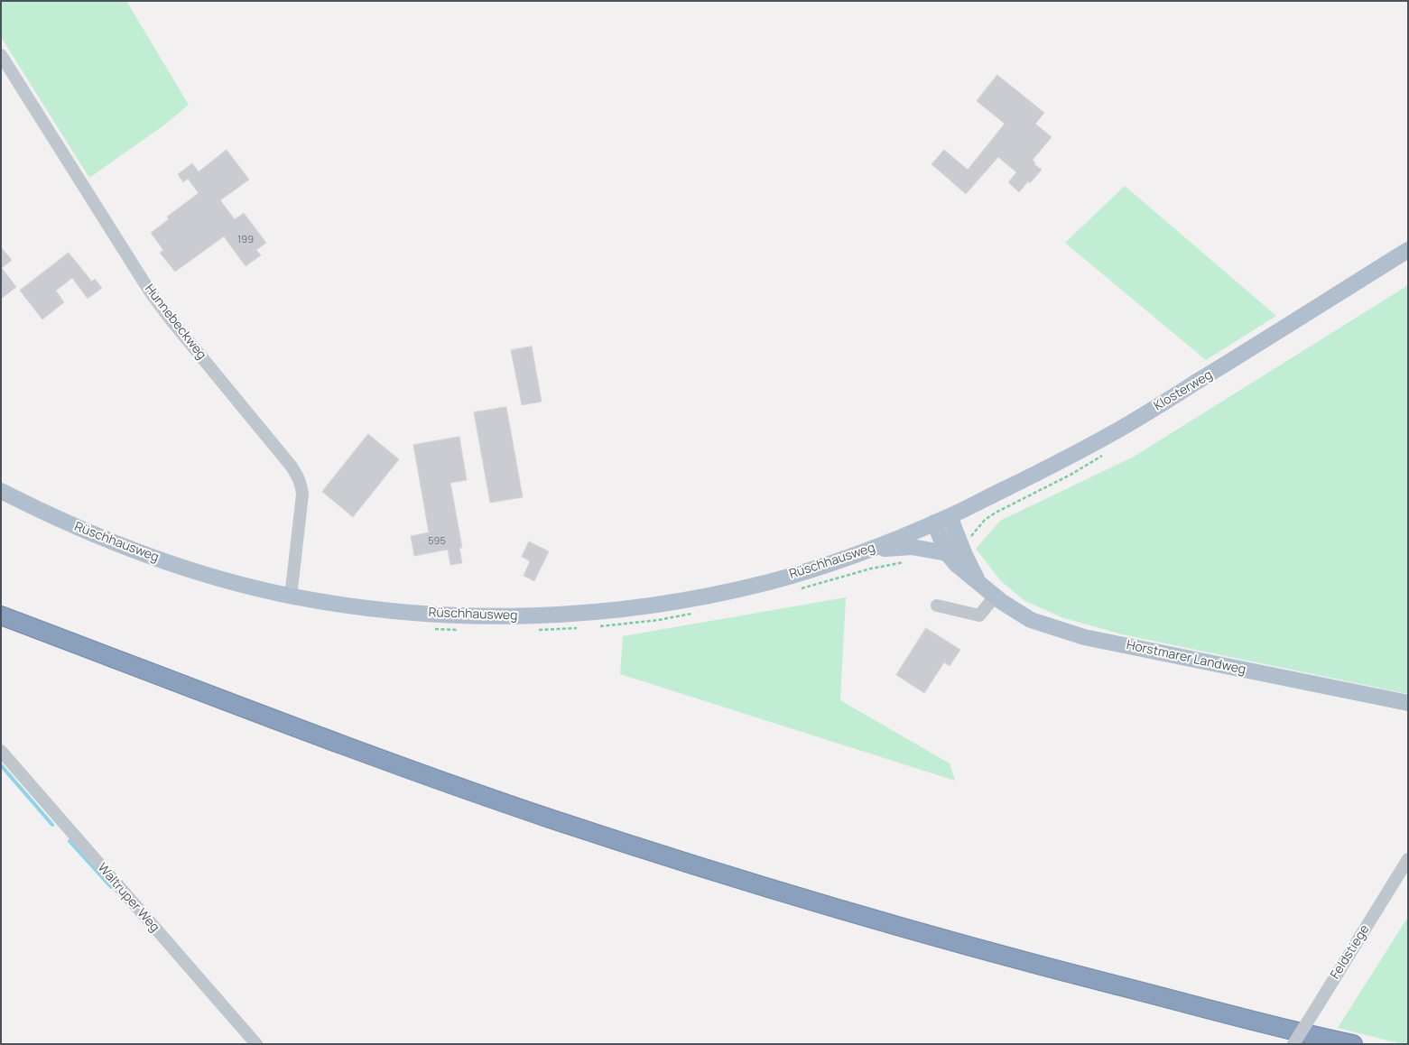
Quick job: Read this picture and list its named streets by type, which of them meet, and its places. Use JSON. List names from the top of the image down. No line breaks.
{"streets":{"main road":["Klosterweg","Rüschhausweg","Horstmarer Landweg"],"street":["Hunnebeckweg","Waltruper Weg","Feldstiege"]},"crossings":[["Hunnebeckweg","Rüschhausweg"],["Klosterweg","Rüschhausweg"],["Klosterweg","Horstmarer Landweg"],["Rüschhausweg","Horstmarer Landweg"]],"house_numbers":["199","595"]}
